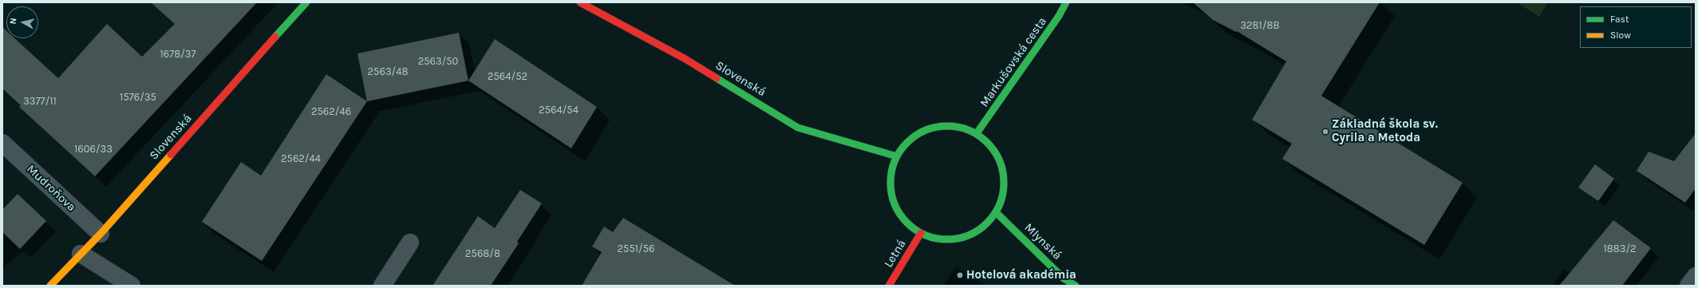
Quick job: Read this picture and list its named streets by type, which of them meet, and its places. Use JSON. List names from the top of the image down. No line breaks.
{"streets":{"street":["Markušovská cesta","Slovenská","Mudroňova","Mlynská","Letná"]},"crossings":[["Markušovská cesta","Slovenská"],["Markušovská cesta","Mlynská"],["Markušovská cesta","Letná"],["Slovenská","Mudroňova"],["Slovenská","Mlynská"],["Slovenská","Letná"],["Mlynská","Letná"]],"places":["Základná škola sv. Cyrila a Metoda","Hotelová akadémia"],"house_numbers":["3281/8B","1678/37","2563/50","2563/48","2564/52","1576/35","3377/11","2564/54","2562/46","1606/33","2562/44","2551/56","1883/2","2568/8"],"legend":["Fast","Slow"],"north":"left"}
